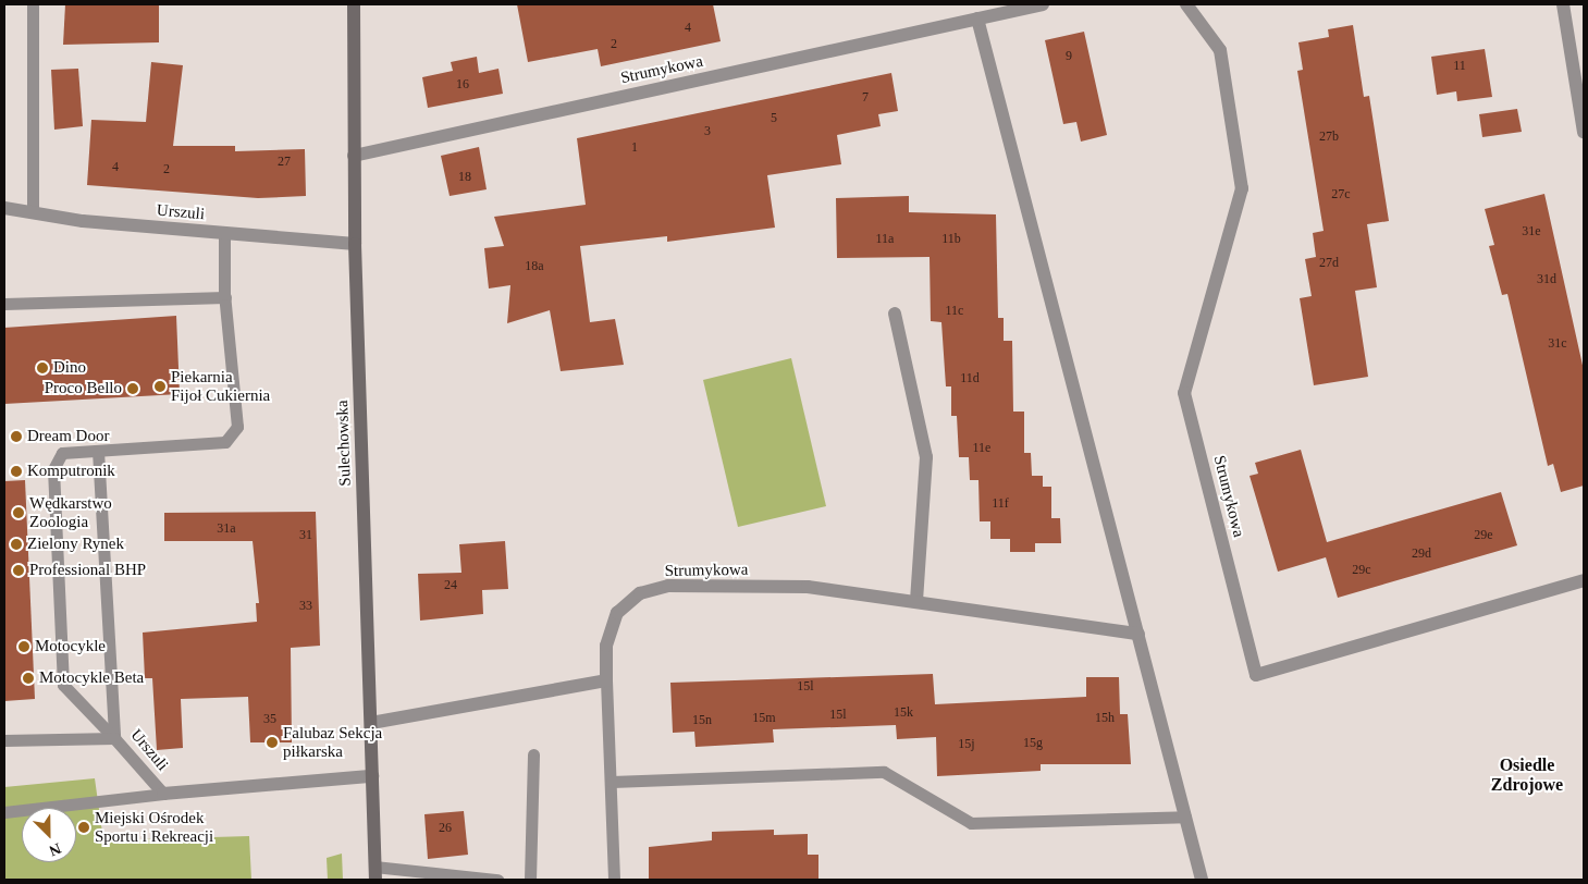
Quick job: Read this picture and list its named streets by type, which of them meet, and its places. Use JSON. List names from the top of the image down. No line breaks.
{"streets":{"street":["Strumykowa","Urszuli","Sulechowska"]},"crossings":[["Strumykowa","Sulechowska"],["Urszuli","Sulechowska"]],"districts":["Osiedle Zdrojowe"],"places":["Dino","Piekarnia Fijoł Cukiernia","Proco Bello","Dream Door","Komputronik","Wędkarstwo Zoologia","Zielony Rynek","Professional BHP","Motocykle","Motocykle Beta","Falubaz Sekcja piłkarska","Miejski Ośrodek Sportu i Rekreacji"],"house_numbers":["4","2","9","11","16","7","5","3","27b","1","27","4","2","18","27c","31e","11a","11b","27d","18a","31d","11c","31c","11d","11e","11f","31a","31","29e","29d","29c","24","33","15l","15k","15l","15m","15h","35","15n","15g","15j","26"],"north":"bottom right"}
